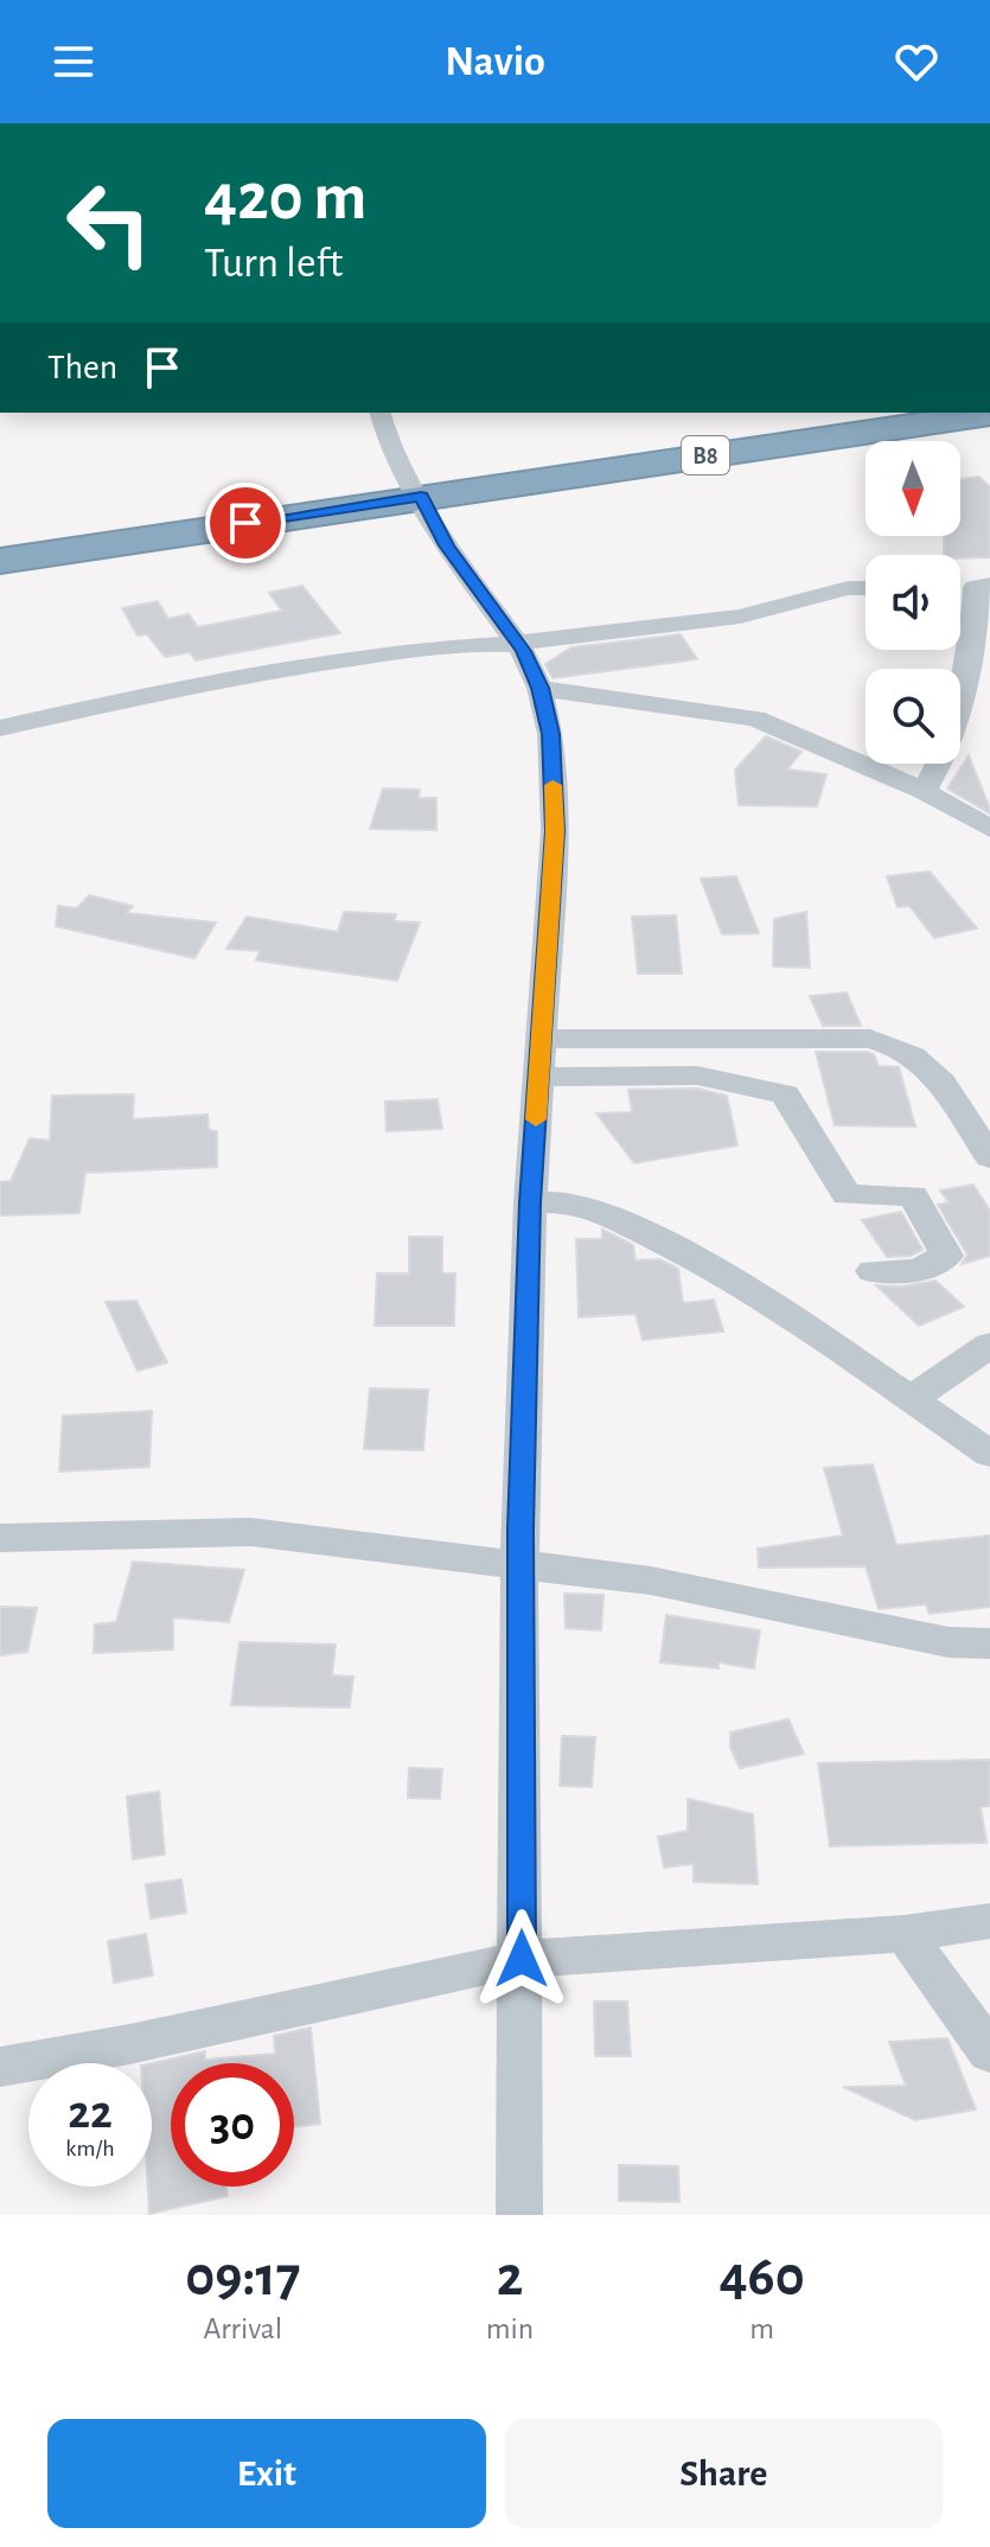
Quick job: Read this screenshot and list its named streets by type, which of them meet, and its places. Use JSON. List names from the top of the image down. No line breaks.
{"streets":{"highway":["B8"]},"north":"bottom","page":{"header":"Navio","turn":["420 m","Turn left"],"then":"Then","speed":"22 km/h","limit":"30","eta":["09:17","Arrival","2","min","460","m"],"buttons":["Exit","Share"]}}
